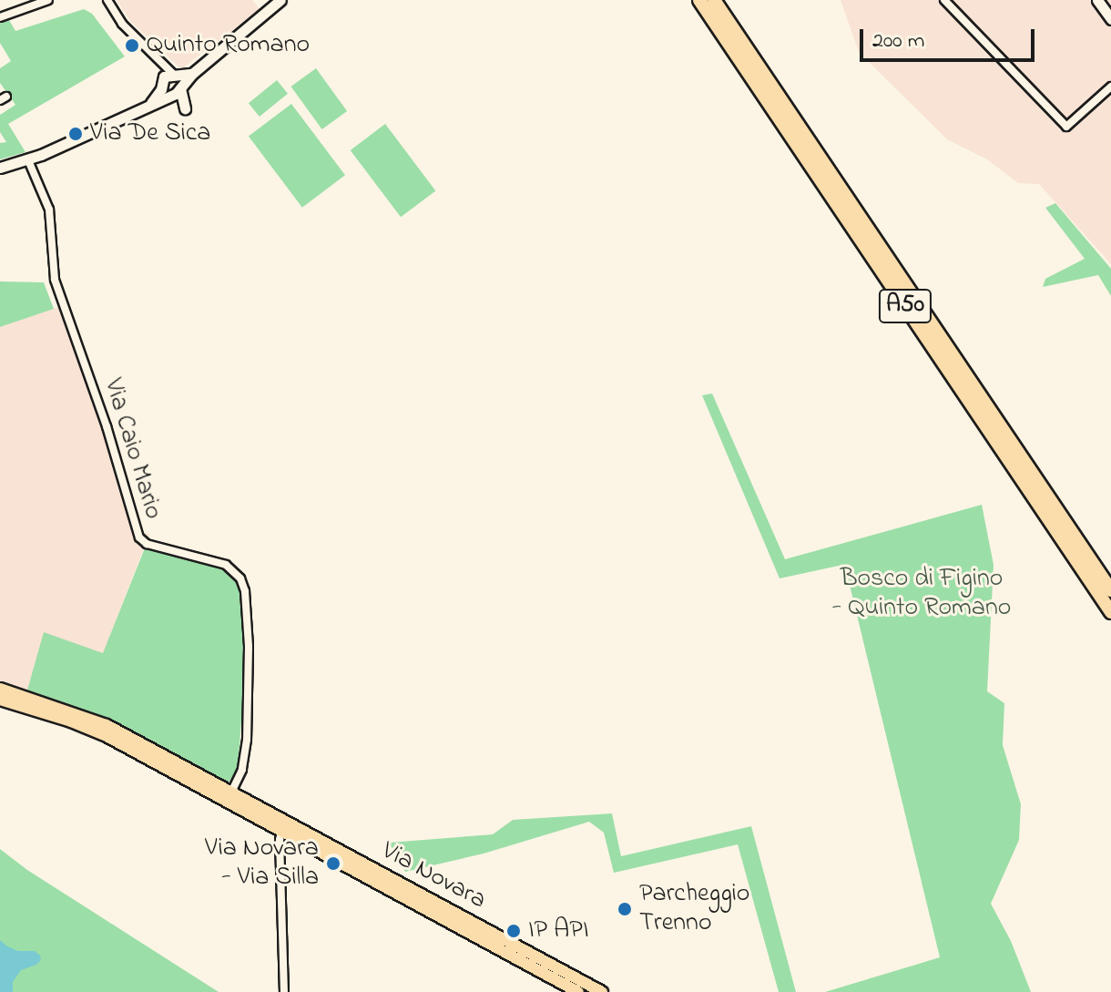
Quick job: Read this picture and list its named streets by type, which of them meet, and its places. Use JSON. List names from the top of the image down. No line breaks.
{"streets":{"highway":["A50"],"main road":["Via Novara"],"street":["Via Caio Mario"]},"crossings":[["Via Caio Mario","Via Novara"]],"parks":["Bosco di Figino - Quinto Romano"],"places":["Quinto Romano","Via De Sica","Via Novara - Via Silla","Parcheggio Trenno","IP API"],"scale_bar":"200 m"}
